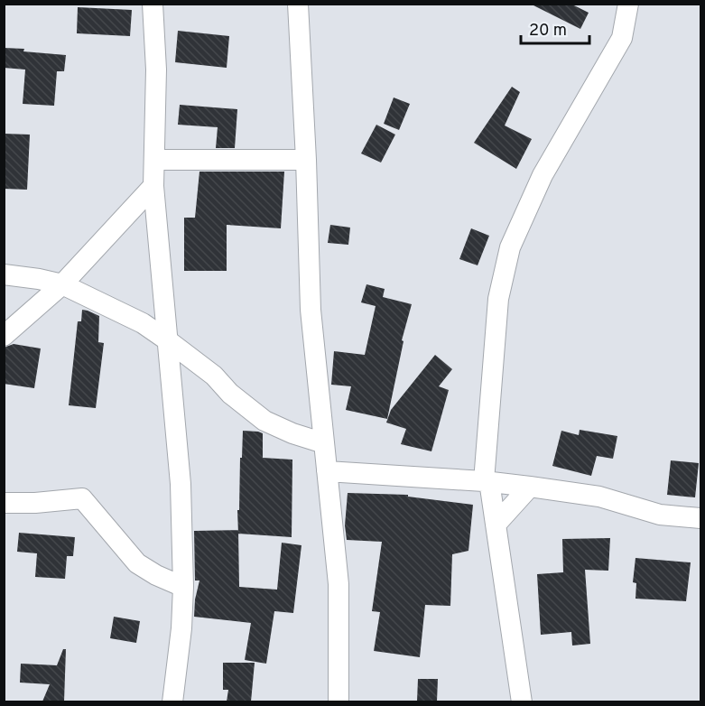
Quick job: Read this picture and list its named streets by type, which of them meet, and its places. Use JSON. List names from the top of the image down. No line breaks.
{"scale_bar":"20 m"}
